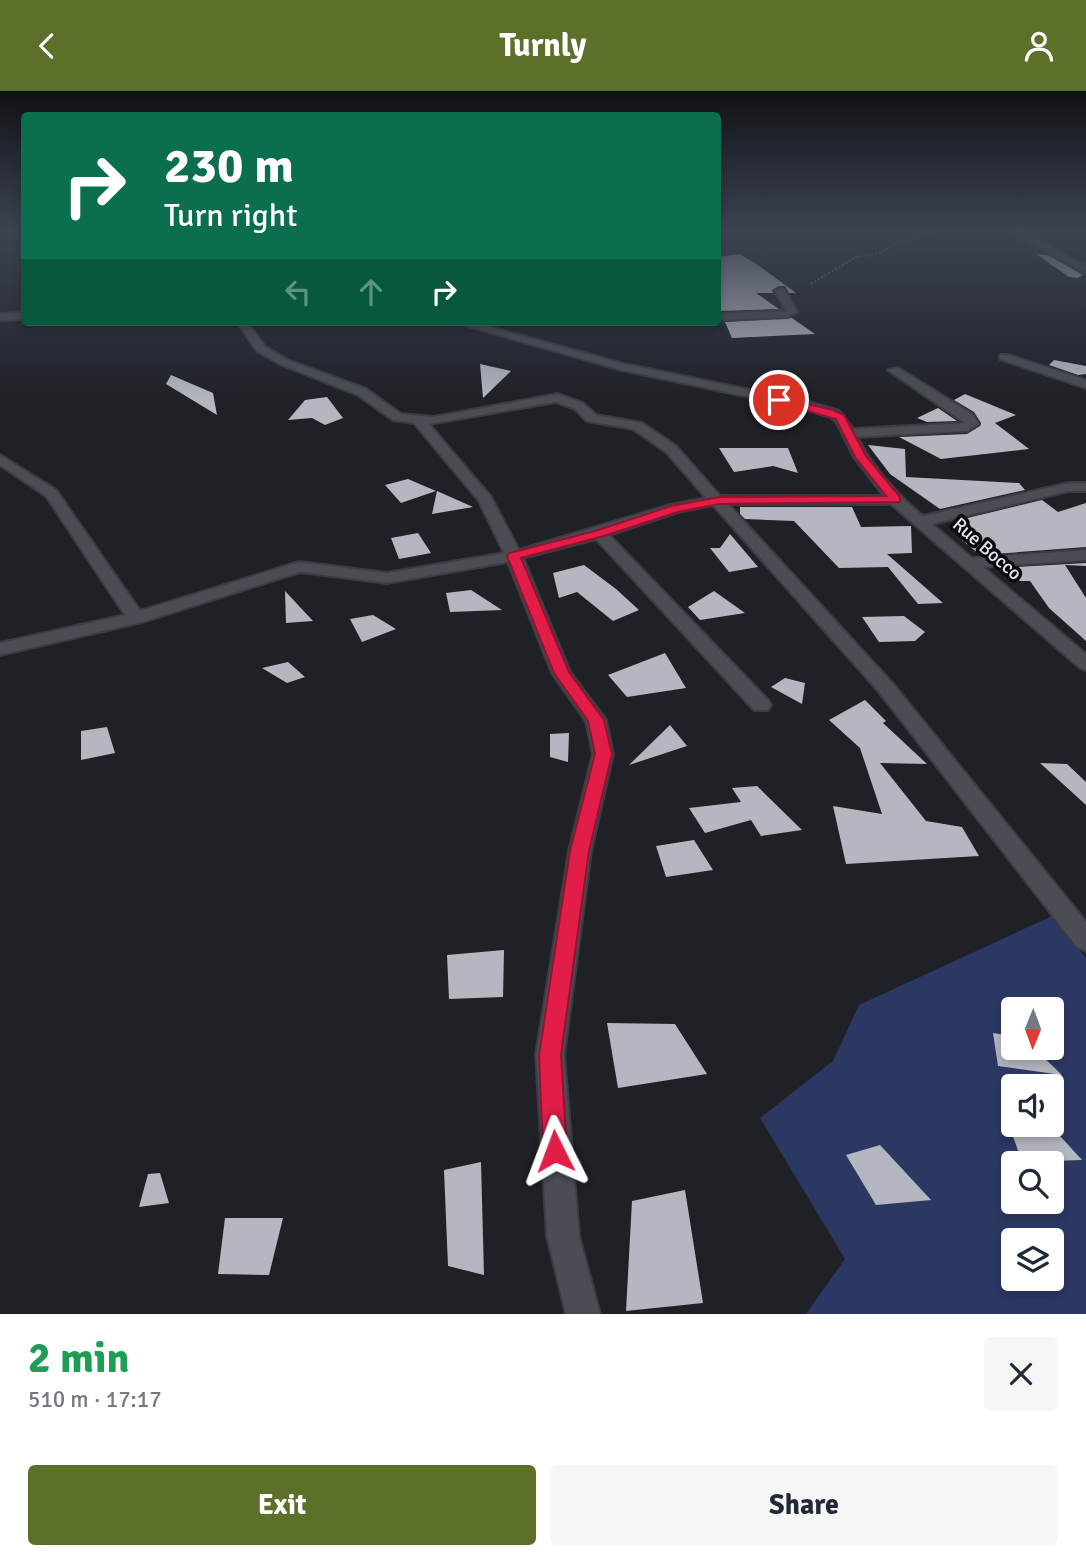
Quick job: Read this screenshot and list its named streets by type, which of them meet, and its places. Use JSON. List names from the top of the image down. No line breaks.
{"streets":{"street":["Rue Bocco"]},"north":"bottom","page":{"header":"Turnly","turn":["230 m","Turn right"],"heading":["2 min","510 m · 17:17"],"buttons":["Exit","Share"]}}
